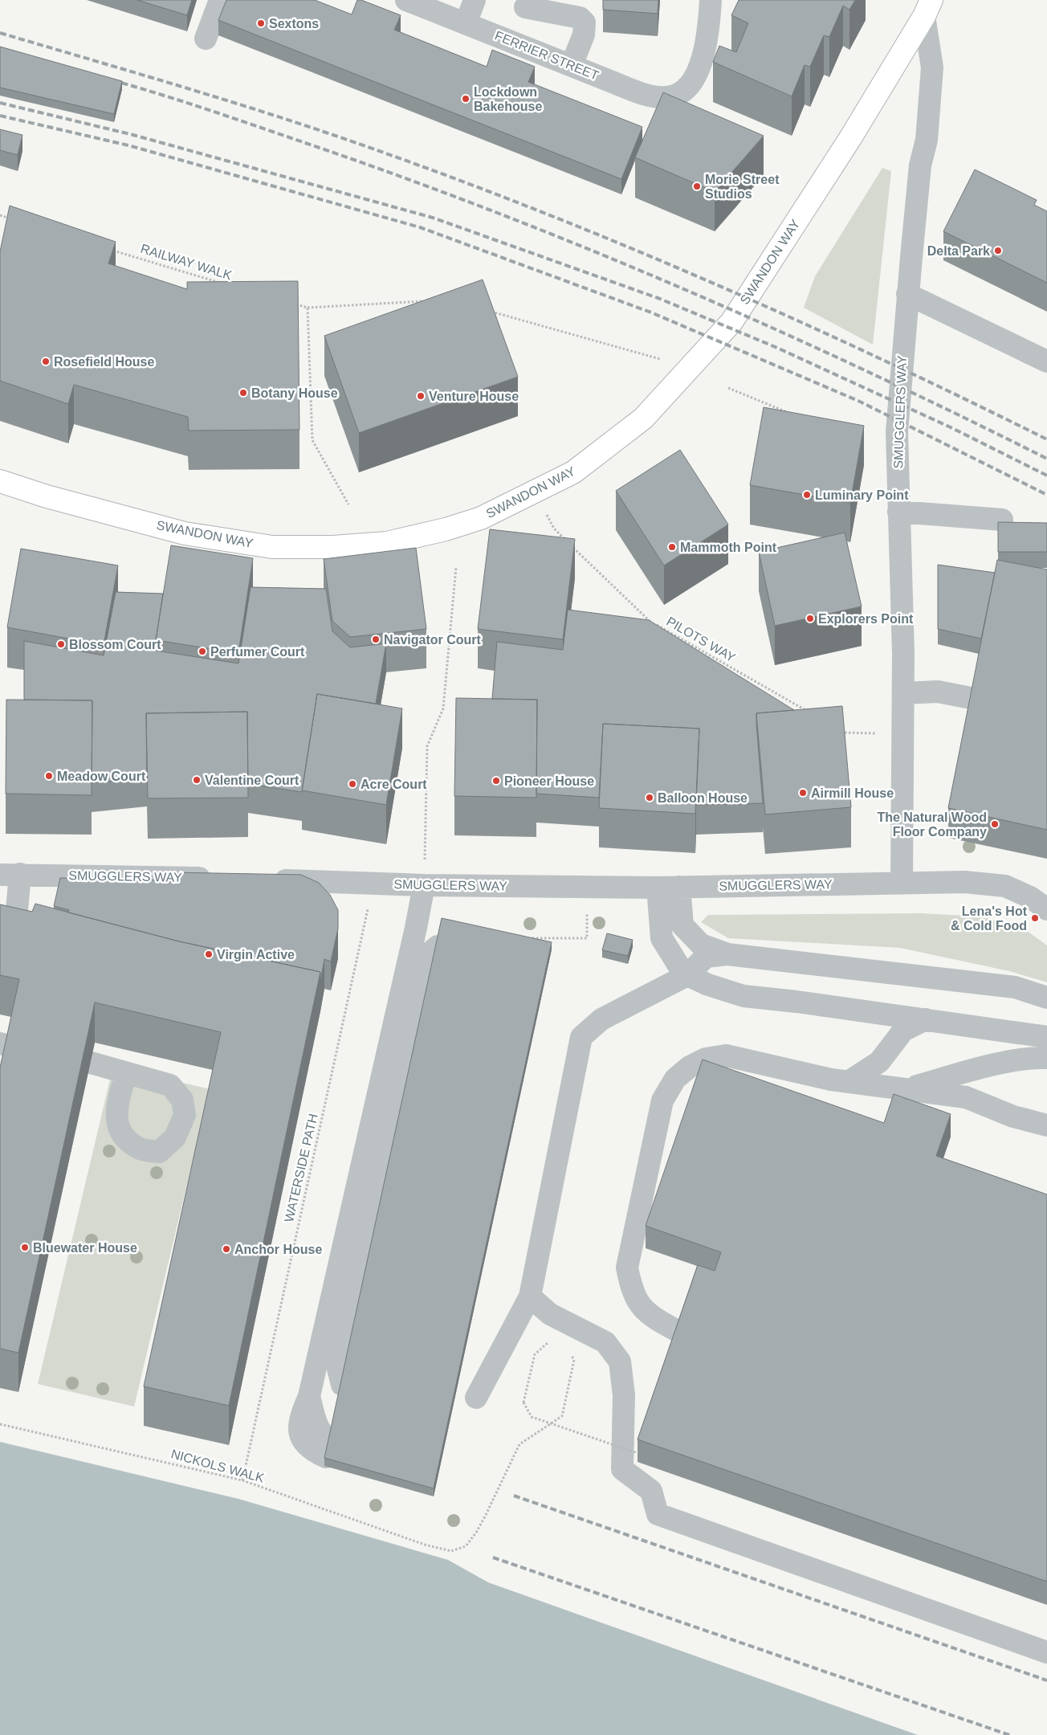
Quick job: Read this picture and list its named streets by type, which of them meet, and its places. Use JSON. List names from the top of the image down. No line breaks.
{"streets":{"highway":["SWANDON WAY"],"street":["FERRIER STREET","SMUGGLERS WAY"],"path":["RAILWAY WALK","PILOTS WAY","WATERSIDE PATH","NICKOLS WALK"]},"crossings":[["SWANDON WAY","SMUGGLERS WAY"],["SWANDON WAY","PILOTS WAY"],["SMUGGLERS WAY","WATERSIDE PATH"],["WATERSIDE PATH","NICKOLS WALK"]],"places":["Sextons","Lockdown Bakehouse","Morie Street Studios","Delta Park","Rosefield House","Botany House","Venture House","Luminary Point","Mammoth Point","Explorers Point","Navigator Court","Blossom Court","Perfumer Court","Meadow Court","Valentine Court","Pioneer House","Acre Court","Airmill House","Balloon House","The Natural Wood Floor Company","Lena's Hot & Cold Food","Virgin Active","Bluewater House","Anchor House"]}
